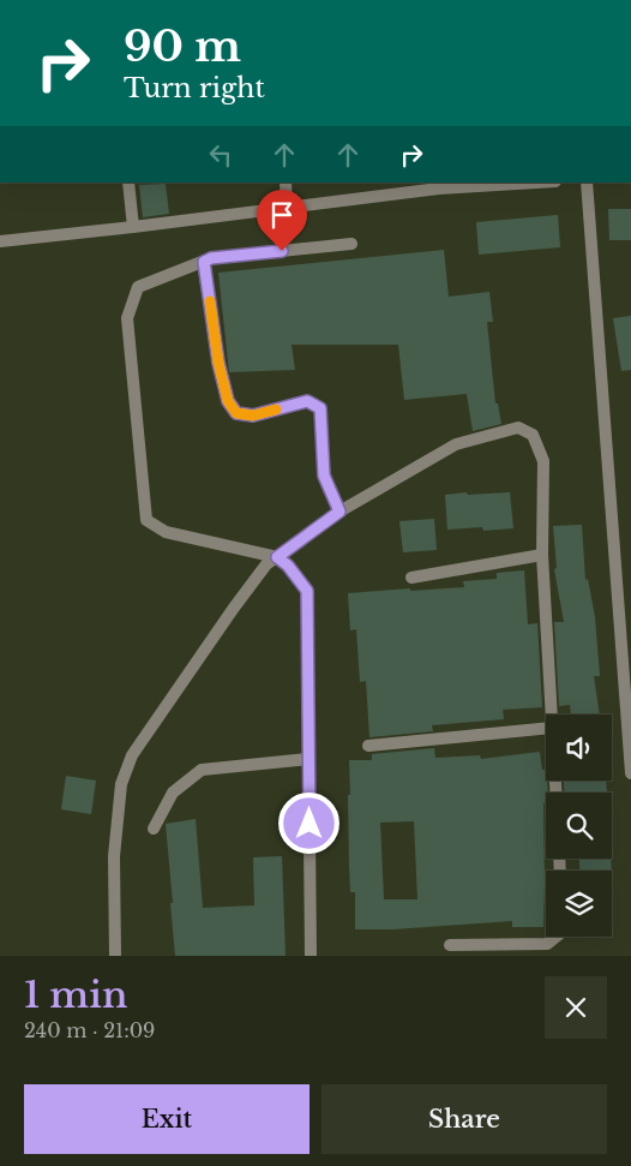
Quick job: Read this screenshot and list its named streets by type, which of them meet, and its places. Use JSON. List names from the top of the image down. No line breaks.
{"page":{"turn":["90 m","Turn right"],"heading":["1 min","240 m · 21:09"],"buttons":["Exit","Share"]}}
